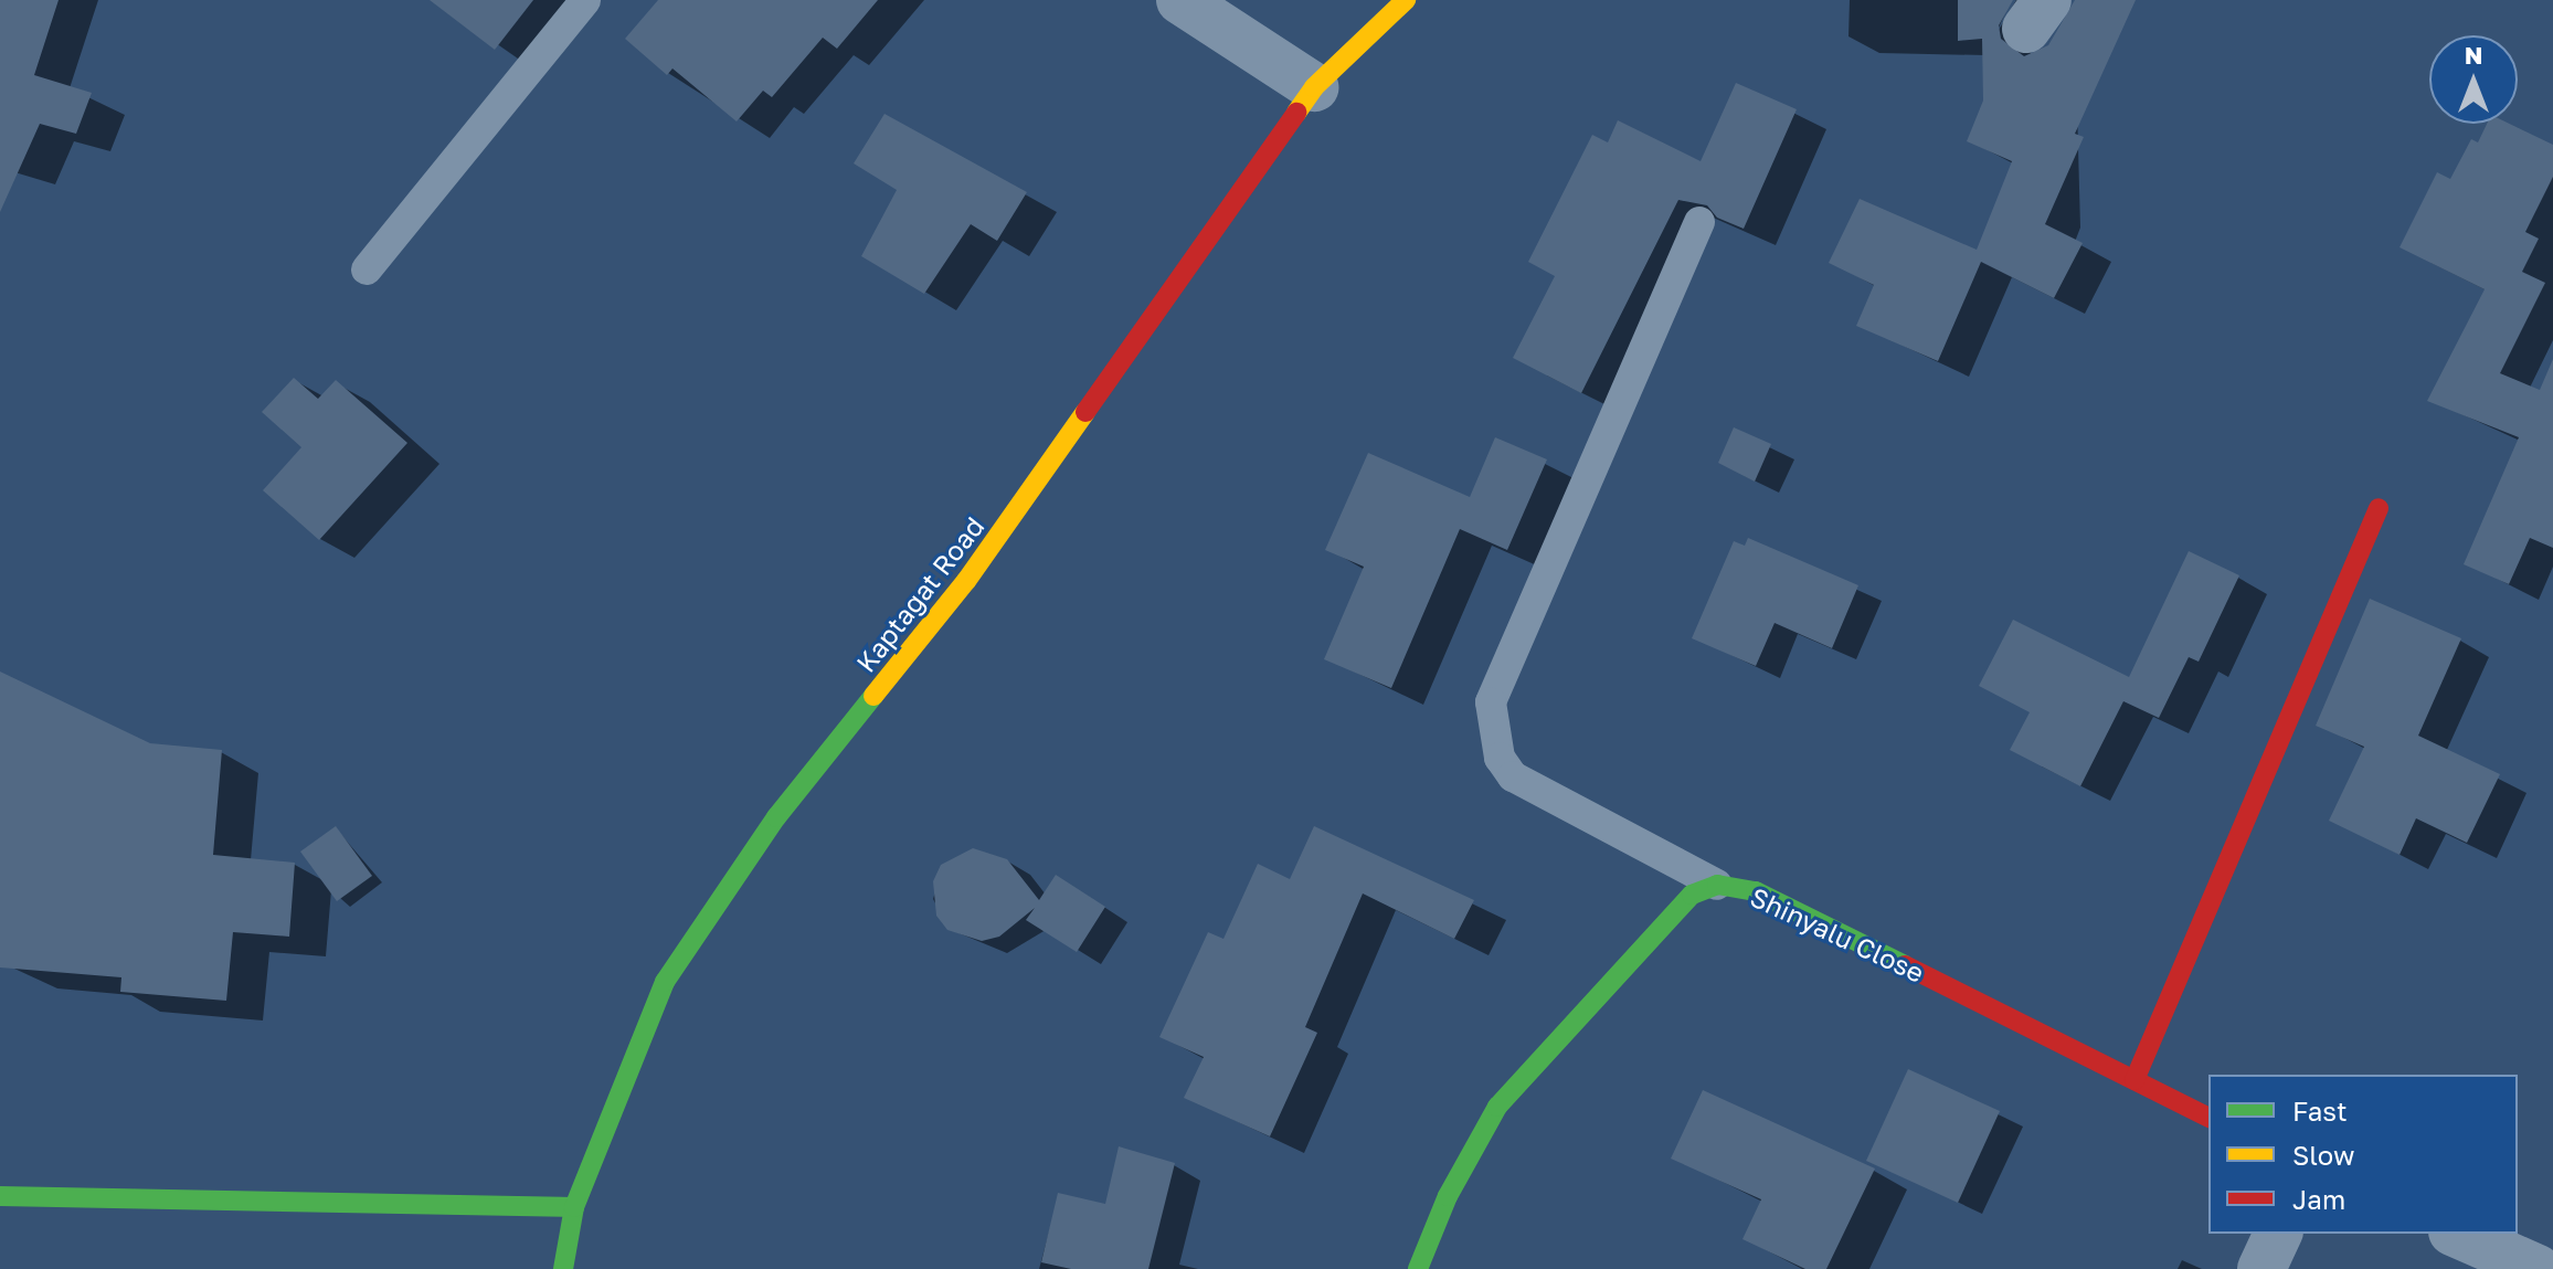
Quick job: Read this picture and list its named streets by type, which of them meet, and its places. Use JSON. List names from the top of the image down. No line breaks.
{"streets":{"street":["Kaptagat Road","Shinyalu Close"]},"legend":["Fast","Slow","Jam"],"north":"top"}
